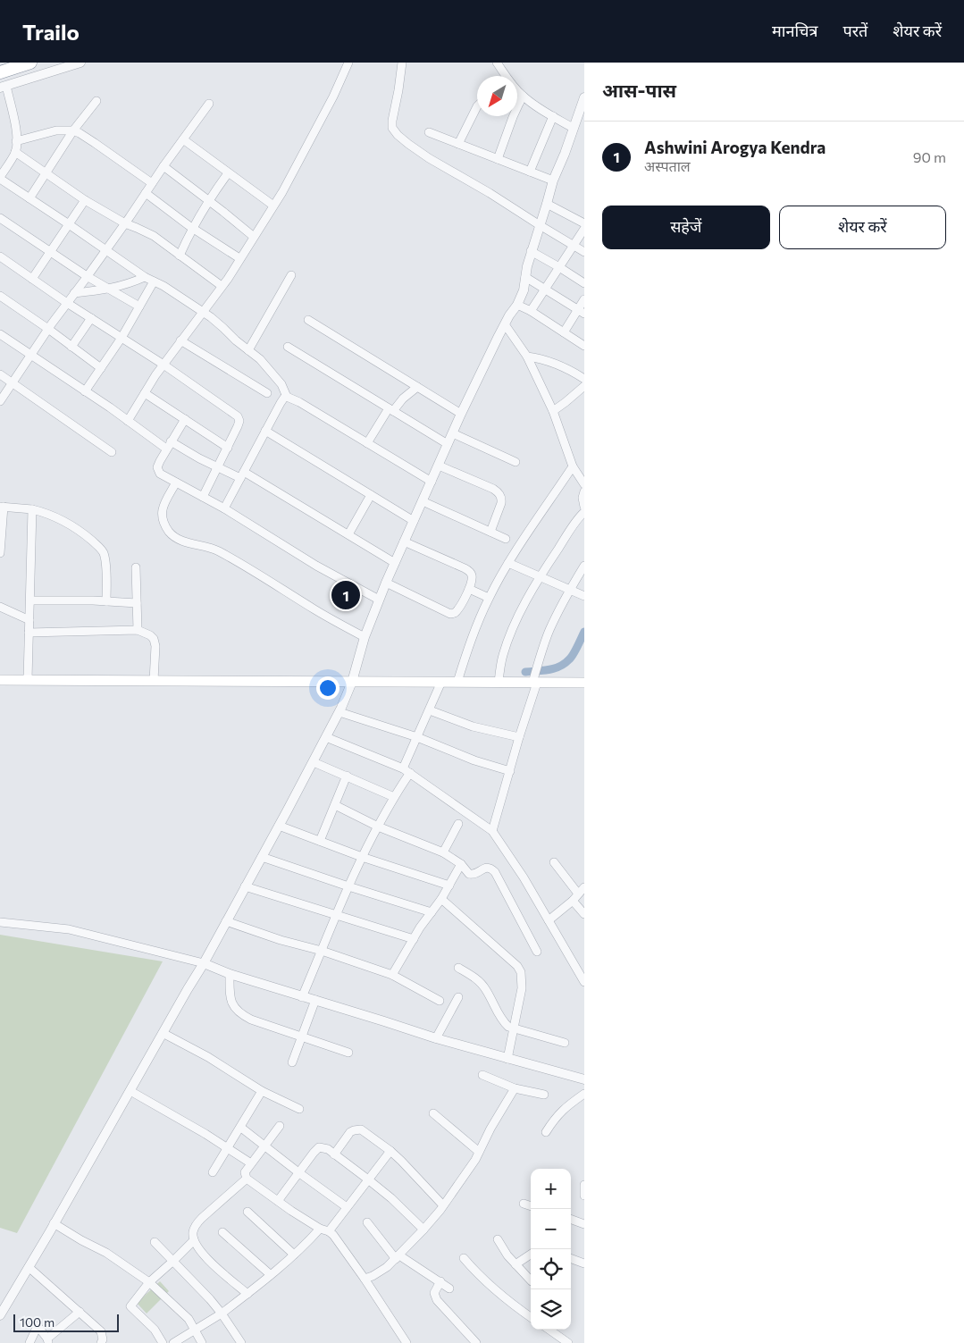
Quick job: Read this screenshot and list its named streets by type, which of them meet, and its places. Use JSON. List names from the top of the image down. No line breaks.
{"scale_bar":"100 m","north":"bottom left","page":{"header":"Trailo","nav":["मानचित्र","परतें","शेयर करें"],"heading":"आस-पास","list":[{"mark":"1","name":"Ashwini Arogya Kendra","note":"अस्पताल","value":"90 m"}],"buttons":["सहेजें","शेयर करें"],"pins":"1","map_buttons":["+","−"],"scale":"100 m"}}
